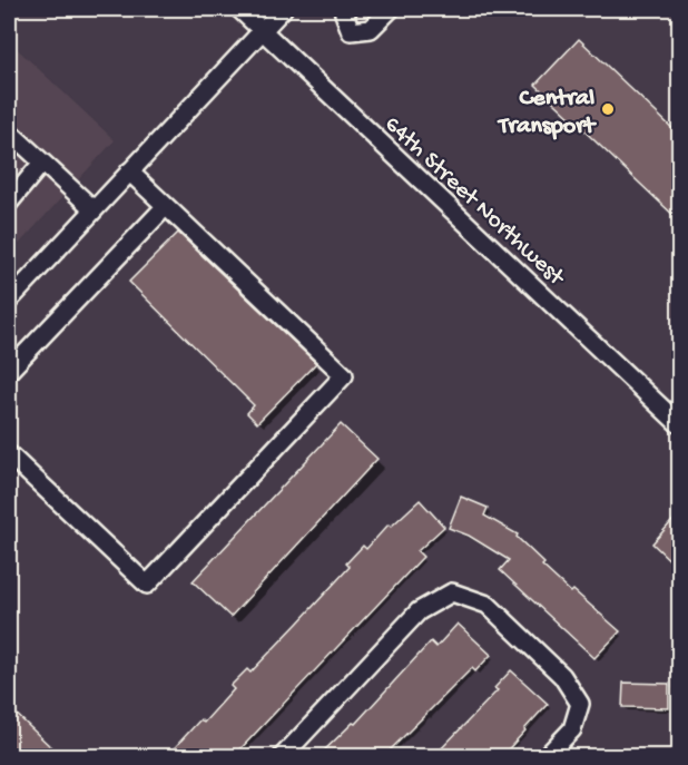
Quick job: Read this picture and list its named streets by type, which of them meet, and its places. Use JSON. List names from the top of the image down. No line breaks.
{"streets":{"street":["64th Street Northwest"]},"places":["Central Transport"]}
